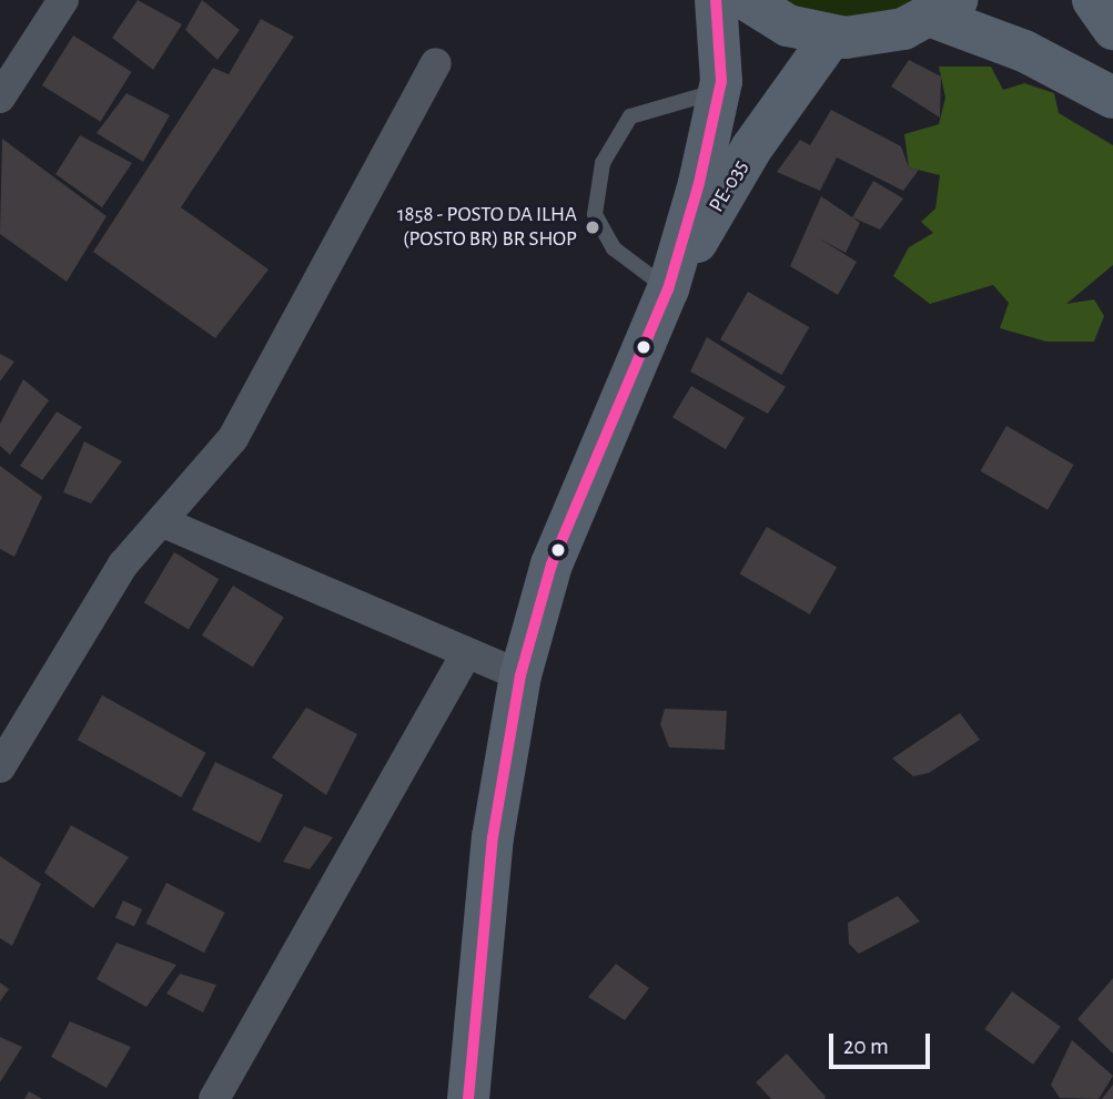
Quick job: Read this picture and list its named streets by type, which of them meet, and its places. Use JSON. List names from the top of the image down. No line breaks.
{"streets":{"main road":["PE-035"]},"places":["1858 - POSTO DA ILHA (POSTO BR) BR SHOP"],"scale_bar":"20 m"}
